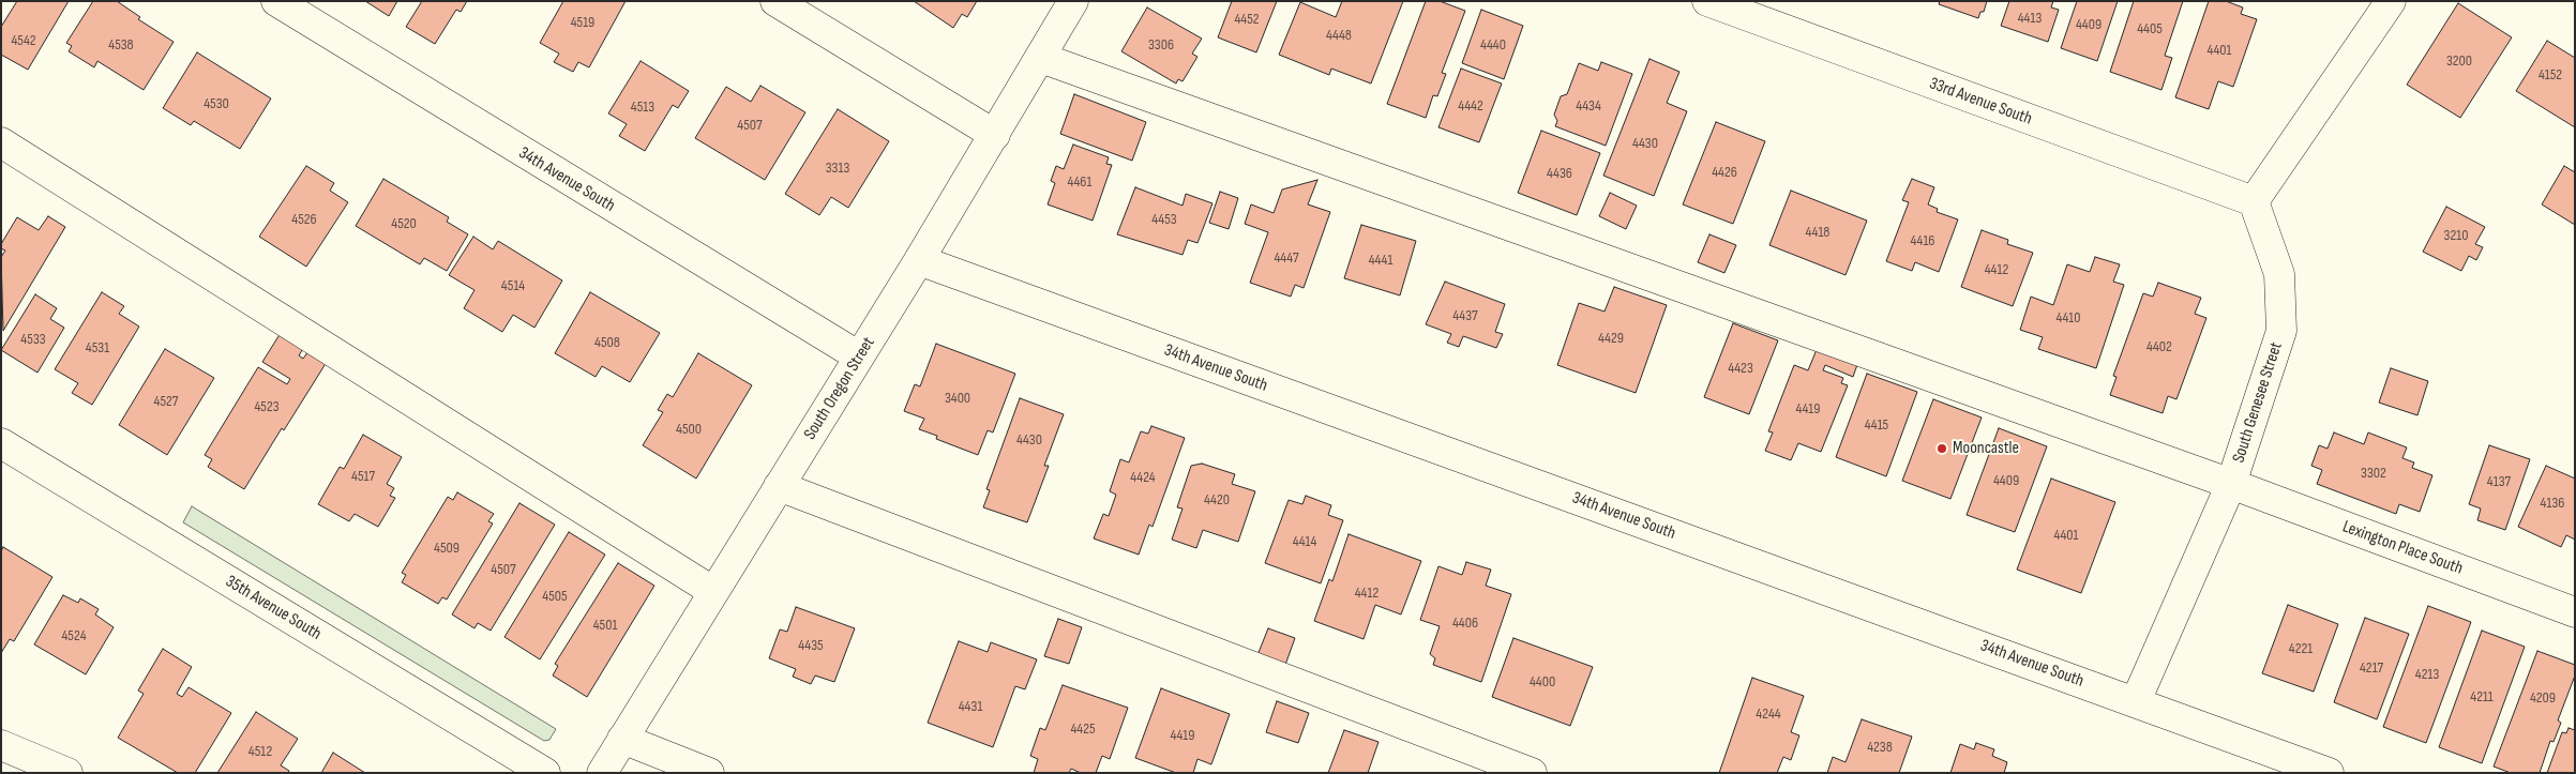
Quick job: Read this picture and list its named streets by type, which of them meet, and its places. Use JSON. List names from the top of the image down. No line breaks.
{"streets":{"street":["33rd Avenue South","34th Avenue South","South Oregon Street","South Genesee Street","Lexington Place South","35th Avenue South"]},"crossings":[["33rd Avenue South","South Genesee Street"],["34th Avenue South","South Oregon Street"],["34th Avenue South","South Genesee Street"],["South Oregon Street","Lexington Place South"],["South Genesee Street","Lexington Place South"]],"places":["Mooncastle"],"house_numbers":["4413","4452","4519","4409","4405","4448","4542","4538","3306","4440","4401","3200","4152","4530","4442","4434","4513","4507","4430","3313","4426","4436","4461","4526","4453","4520","4418","3210","4416","4447","4441","4412","4514","4437","4410","4429","4533","4508","4402","4531","4423","3400","4527","4523","4419","4415","4500","4430","3302","4517","4424","4409","4137","4420","4136","4401","4414","4509","4507","4412","4505","4406","4501","4524","4435","4221","4217","4213","4400","4211","4209","4431","4244","4425","4419","4238","4512"]}
